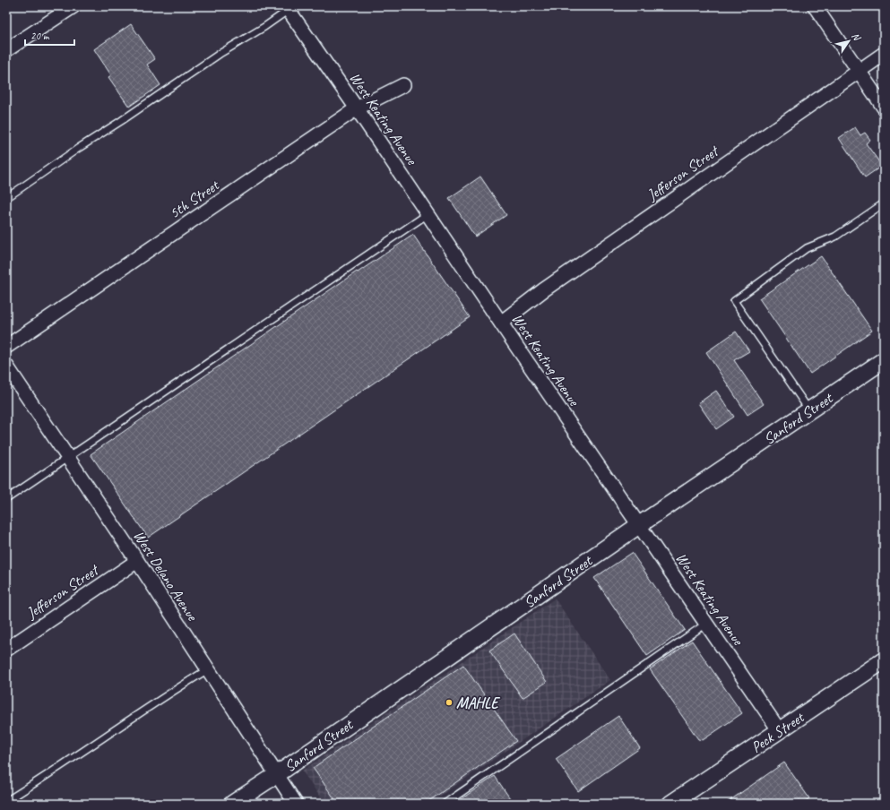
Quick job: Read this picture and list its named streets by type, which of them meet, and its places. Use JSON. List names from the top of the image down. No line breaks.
{"streets":{"street":["West Keating Avenue","Jefferson Street","5th Street","Sanford Street","West Delano Avenue","Peck Street"]},"crossings":[["West Keating Avenue","Jefferson Street"],["West Keating Avenue","5th Street"],["West Keating Avenue","Sanford Street"],["West Keating Avenue","Peck Street"],["Jefferson Street","West Delano Avenue"],["Sanford Street","West Delano Avenue"]],"places":["MAHLE"],"scale_bar":"20 m","north":"top right"}
